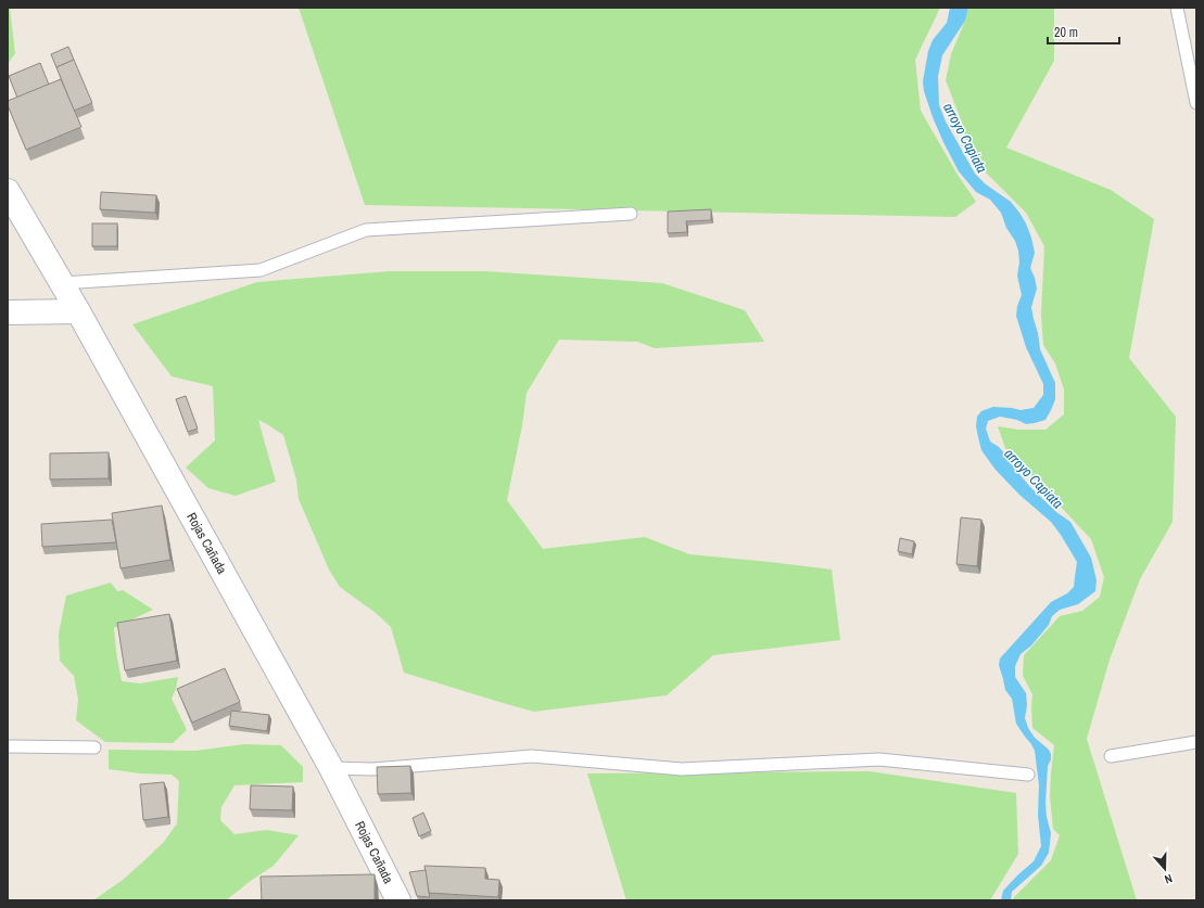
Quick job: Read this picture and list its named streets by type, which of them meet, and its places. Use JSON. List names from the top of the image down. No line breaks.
{"streets":{"main road":["Rojas Cañada"]},"water":["arroyo Capiata"],"scale_bar":"20 m","north":"bottom"}
